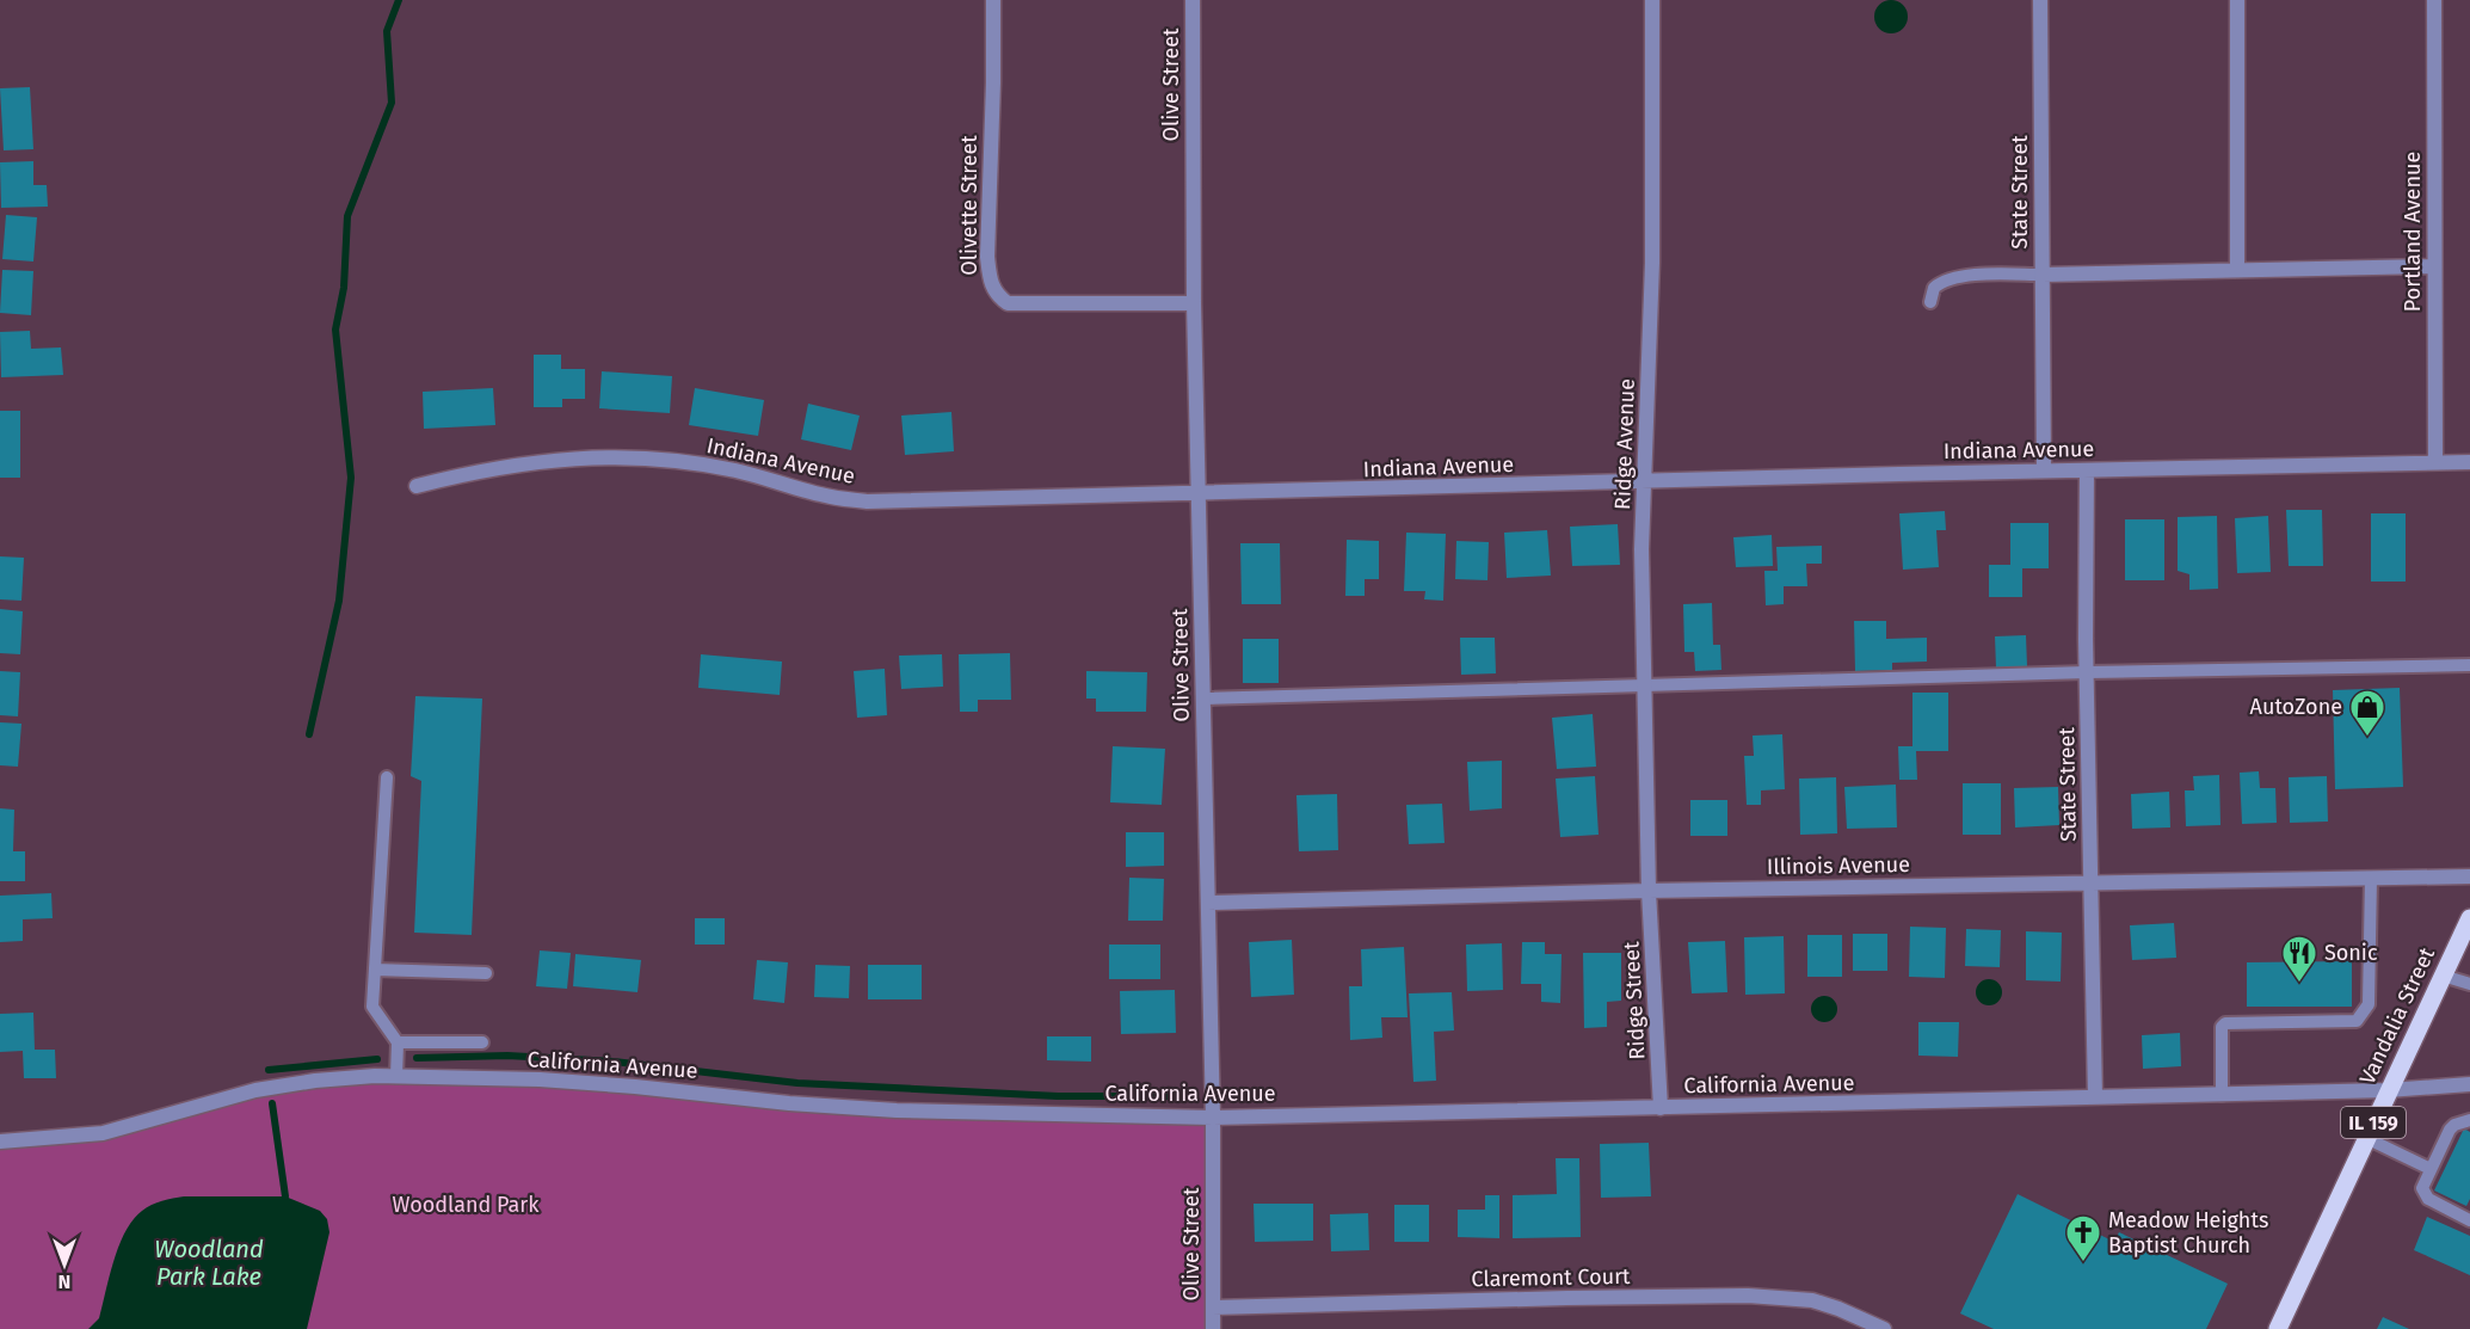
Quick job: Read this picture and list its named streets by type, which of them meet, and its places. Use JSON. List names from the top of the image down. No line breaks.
{"streets":{"main road":["Vandalia Street","IL 159"],"street":["Olive Street","State Street","Olivette Street","Portland Avenue","Ridge Avenue","Indiana Avenue","Illinois Avenue","Ridge Street","California Avenue","Claremont Court"]},"crossings":[["Olive Street","Olivette Street"],["Olive Street","Indiana Avenue"],["Olive Street","Illinois Avenue"],["Olive Street","California Avenue"],["Olive Street","Claremont Court"],["State Street","Indiana Avenue"],["State Street","Illinois Avenue"],["State Street","California Avenue"],["Portland Avenue","Indiana Avenue"],["Ridge Avenue","Indiana Avenue"],["Ridge Avenue","Illinois Avenue"],["Ridge Avenue","Ridge Street"],["Illinois Avenue","Ridge Street"],["Ridge Street","California Avenue"],["Vandalia Street","California Avenue"]],"water":["Woodland Park Lake"],"parks":["Woodland Park"],"places":{"shop":["AutoZone"],"restaurant":["Sonic"],"church":["Meadow Heights Baptist Church"]},"north":"bottom"}
